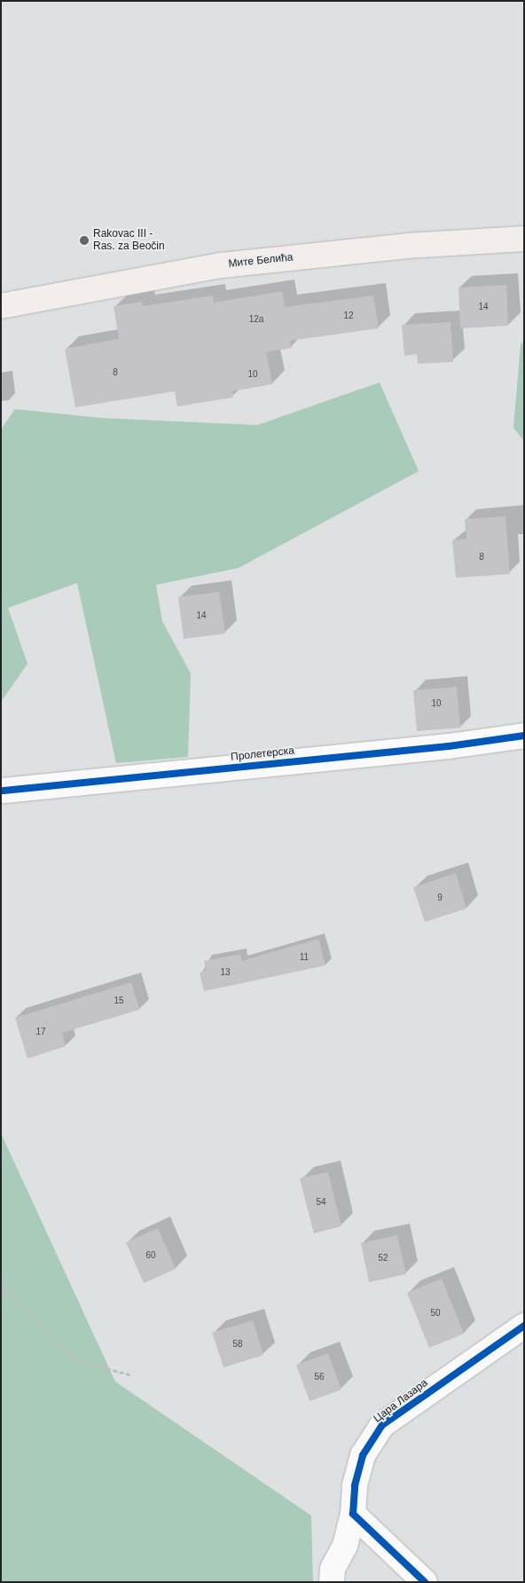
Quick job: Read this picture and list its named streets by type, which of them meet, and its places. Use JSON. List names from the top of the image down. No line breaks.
{"streets":{"main road":["Мите Белића"],"street":["Пролетерска","Цара Лазара"]},"places":["Rakovac III - Ras. za Beočin"],"house_numbers":["14","12","12a","8","10","8","14","10","9","11","13","15","17","54","60","52","50","58","56"]}
